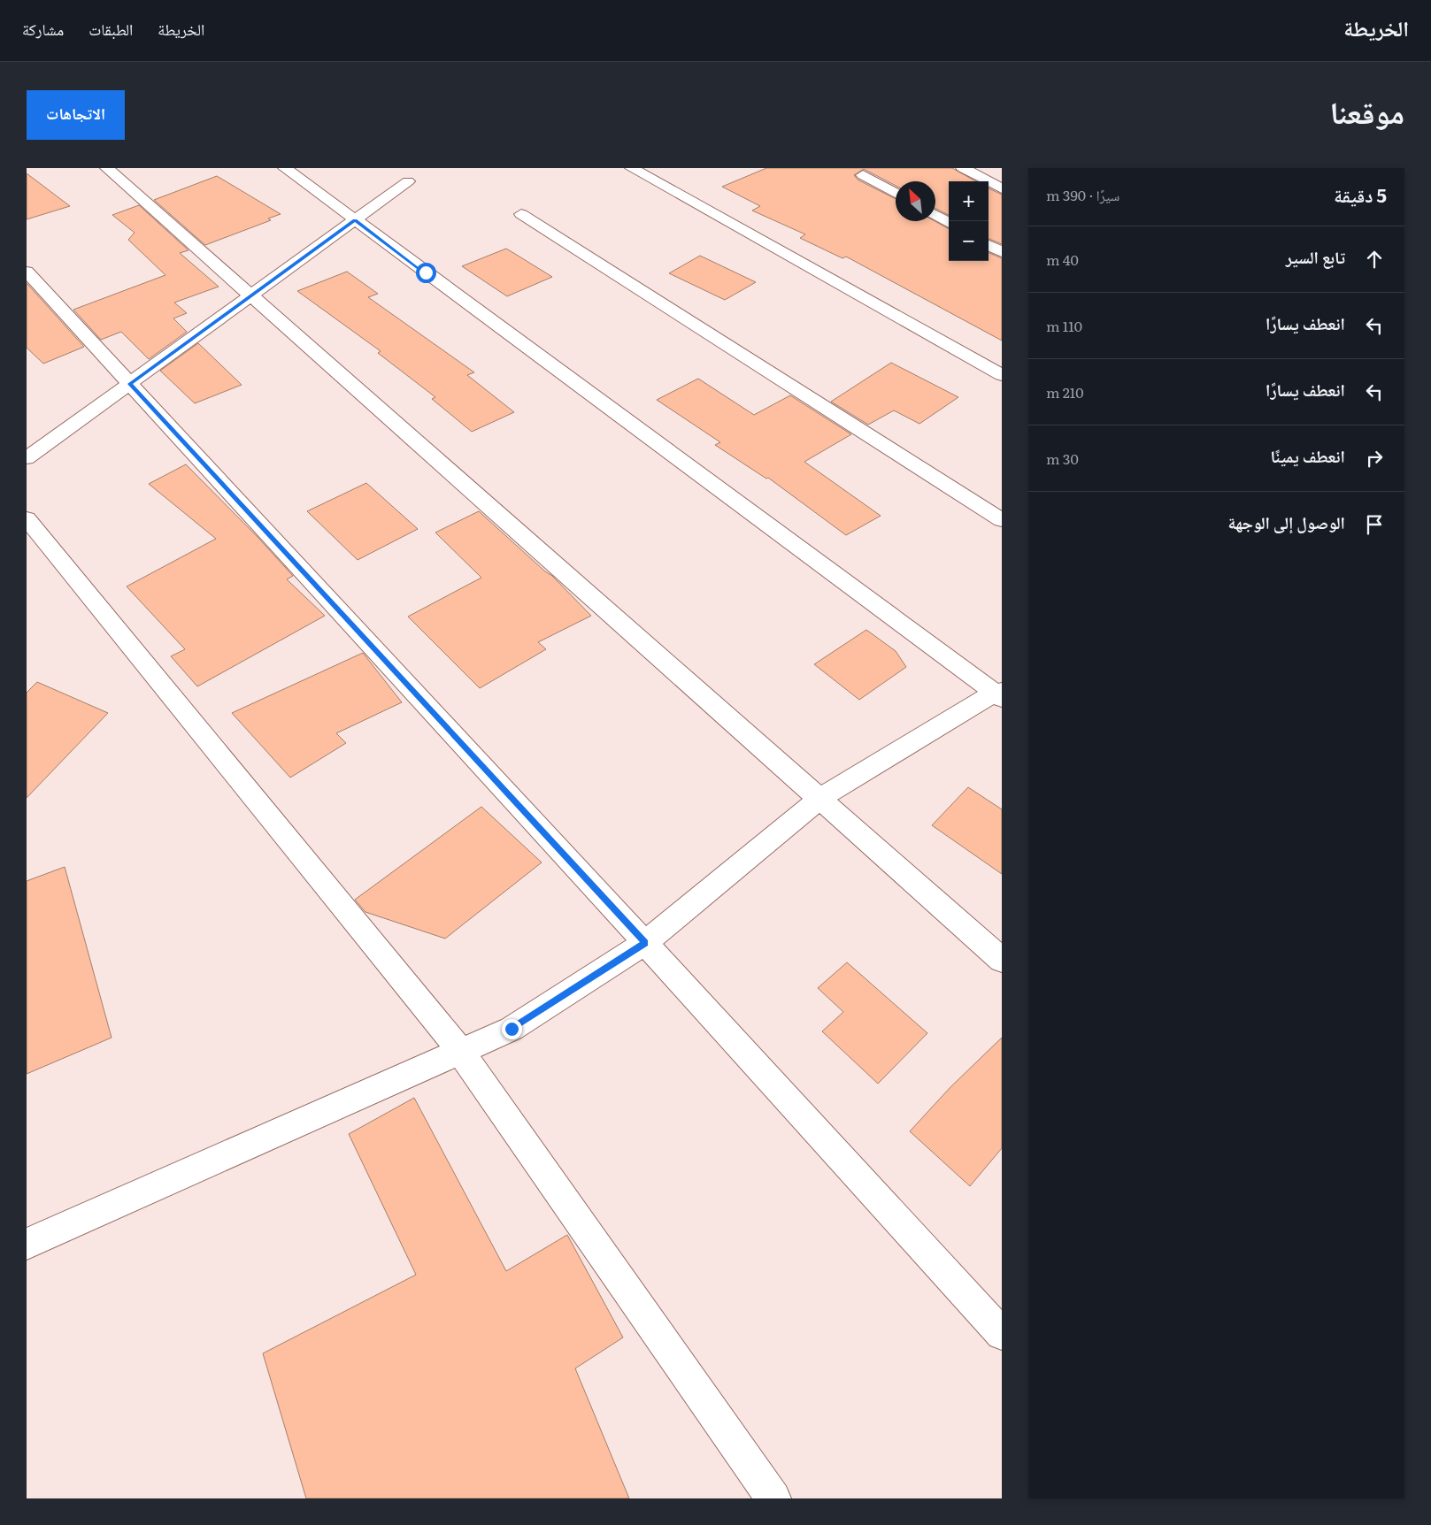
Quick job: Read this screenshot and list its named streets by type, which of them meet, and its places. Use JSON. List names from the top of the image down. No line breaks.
{"north":"top left","page":{"header":"الخريطة","nav":["الخريطة","الطبقات","مشاركة"],"title":"موقعنا","buttons":"الاتجاهات","heading":["5 دقيقة","سيرًا · 390 m"],"map_buttons":["+","−"],"list":[["تابع السير","40 m"],["انعطف يسارًا","110 m"],["انعطف يسارًا","210 m"],["انعطف يمينًا","30 m"],"الوصول إلى الوجهة"]}}
